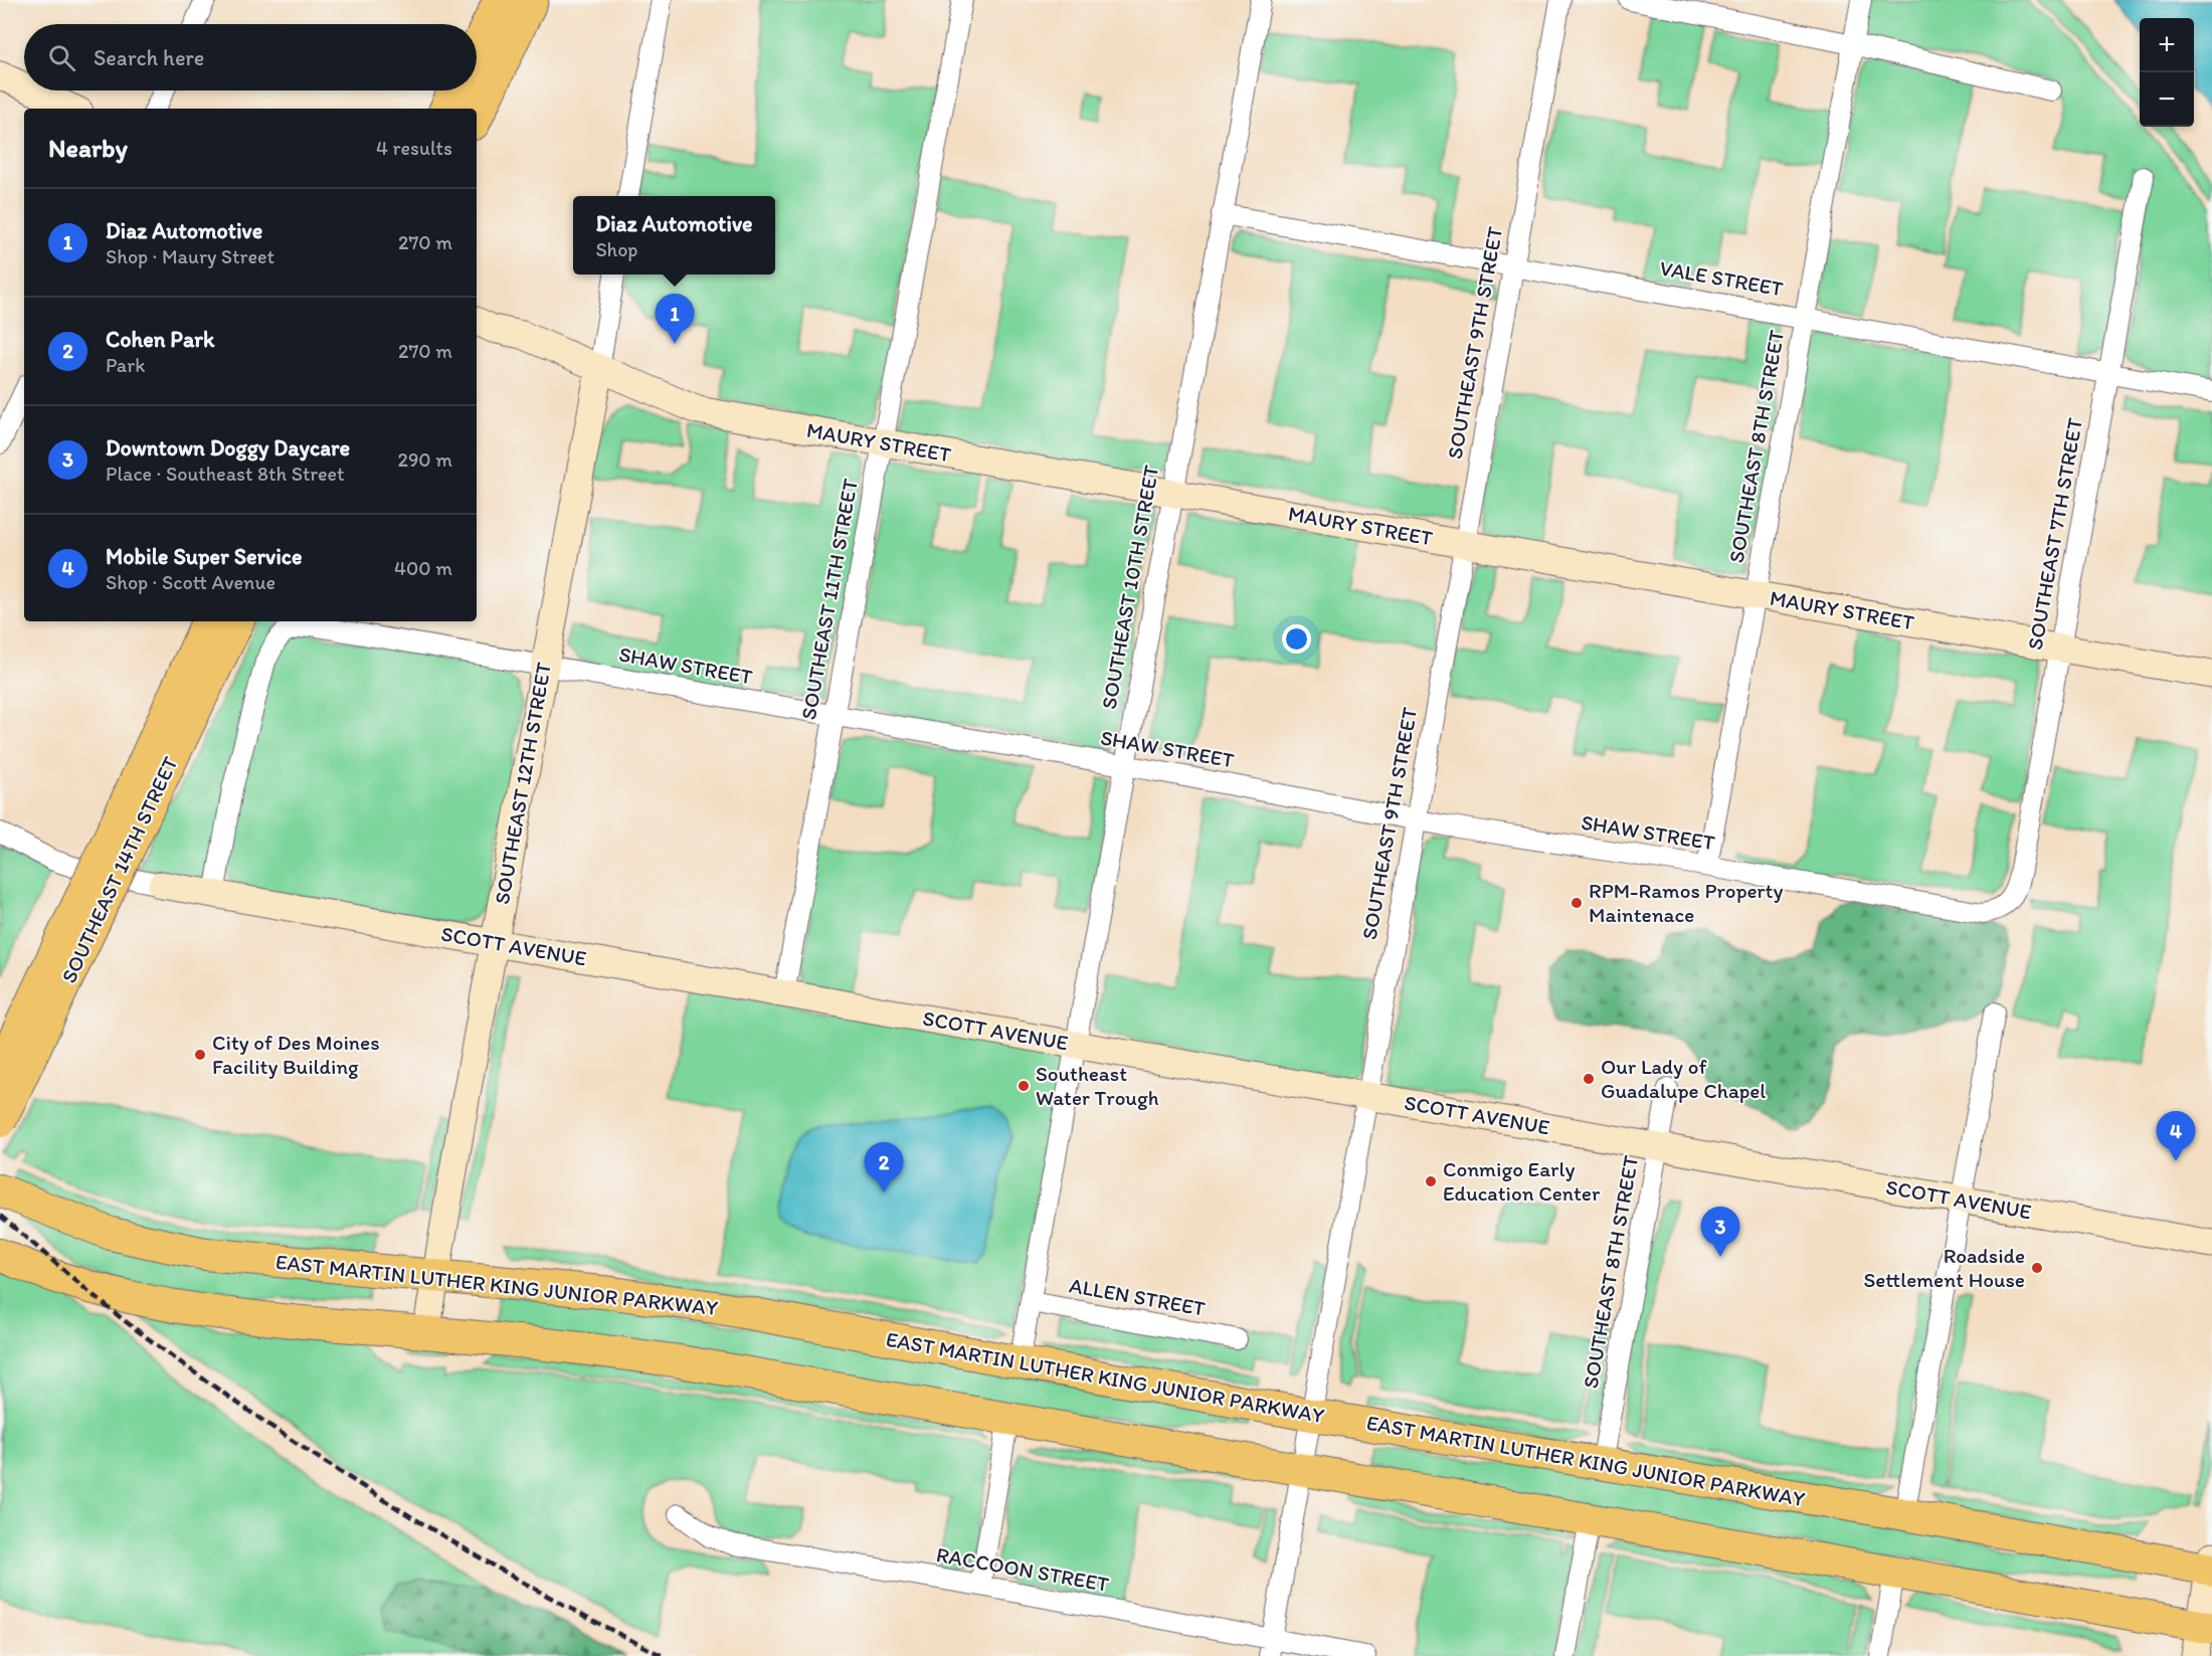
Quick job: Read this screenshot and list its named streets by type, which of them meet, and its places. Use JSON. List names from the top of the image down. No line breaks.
{"streets":{"main road":["SOUTHEAST 14TH STREET","EAST MARTIN LUTHER KING JUNIOR PARKWAY"],"street":["VALE STREET","SOUTHEAST 9TH STREET","MAURY STREET","SOUTHEAST 8TH STREET","SOUTHEAST 7TH STREET","SOUTHEAST 10TH STREET","SOUTHEAST 11TH STREET","SHAW STREET","SOUTHEAST 12TH STREET","SCOTT AVENUE","ALLEN STREET","RACCOON STREET"]},"crossings":[["VALE STREET","SOUTHEAST 9TH STREET"],["VALE STREET","SOUTHEAST 8TH STREET"],["VALE STREET","SOUTHEAST 7TH STREET"],["VALE STREET","SOUTHEAST 10TH STREET"],["SOUTHEAST 9TH STREET","MAURY STREET"],["SOUTHEAST 9TH STREET","SHAW STREET"],["SOUTHEAST 9TH STREET","SCOTT AVENUE"],["SOUTHEAST 9TH STREET","EAST MARTIN LUTHER KING JUNIOR PARKWAY"],["SOUTHEAST 9TH STREET","RACCOON STREET"],["MAURY STREET","SOUTHEAST 8TH STREET"],["MAURY STREET","SOUTHEAST 7TH STREET"],["MAURY STREET","SOUTHEAST 10TH STREET"],["MAURY STREET","SOUTHEAST 11TH STREET"],["MAURY STREET","SOUTHEAST 12TH STREET"],["SOUTHEAST 8TH STREET","SHAW STREET"],["SOUTHEAST 8TH STREET","SCOTT AVENUE"],["SOUTHEAST 8TH STREET","EAST MARTIN LUTHER KING JUNIOR PARKWAY"],["SOUTHEAST 7TH STREET","SHAW STREET"],["SOUTHEAST 10TH STREET","SHAW STREET"],["SOUTHEAST 10TH STREET","SCOTT AVENUE"],["SOUTHEAST 10TH STREET","EAST MARTIN LUTHER KING JUNIOR PARKWAY"],["SOUTHEAST 10TH STREET","ALLEN STREET"],["SOUTHEAST 11TH STREET","SHAW STREET"],["SOUTHEAST 11TH STREET","SCOTT AVENUE"],["SHAW STREET","SOUTHEAST 12TH STREET"],["SHAW STREET","SCOTT AVENUE"],["SOUTHEAST 12TH STREET","SCOTT AVENUE"],["SOUTHEAST 12TH STREET","EAST MARTIN LUTHER KING JUNIOR PARKWAY"]],"places":["RPM-Ramos Property Maintenace","City of Des Moines Facility Building","Our Lady of Guadalupe Chapel","Southeast Water Trough","Conmigo Early Education Center","Roadside Settlement House"],"page":{"map_buttons":["+","−"],"search":"Search here","heading":["Nearby","4 results"],"list":[{"mark":"1","name":"Diaz Automotive","note":"Shop · Maury Street","value":"270 m"},{"mark":"2","name":"Cohen Park","note":"Park","value":"270 m"},{"mark":"3","name":"Downtown Doggy Daycare","note":"Place · Southeast 8th Street","value":"290 m"},{"mark":"4","name":"Mobile Super Service","note":"Shop · Scott Avenue","value":"400 m"}],"popup":["Diaz Automotive","Shop"],"pins":["1","4","2","3"]}}
